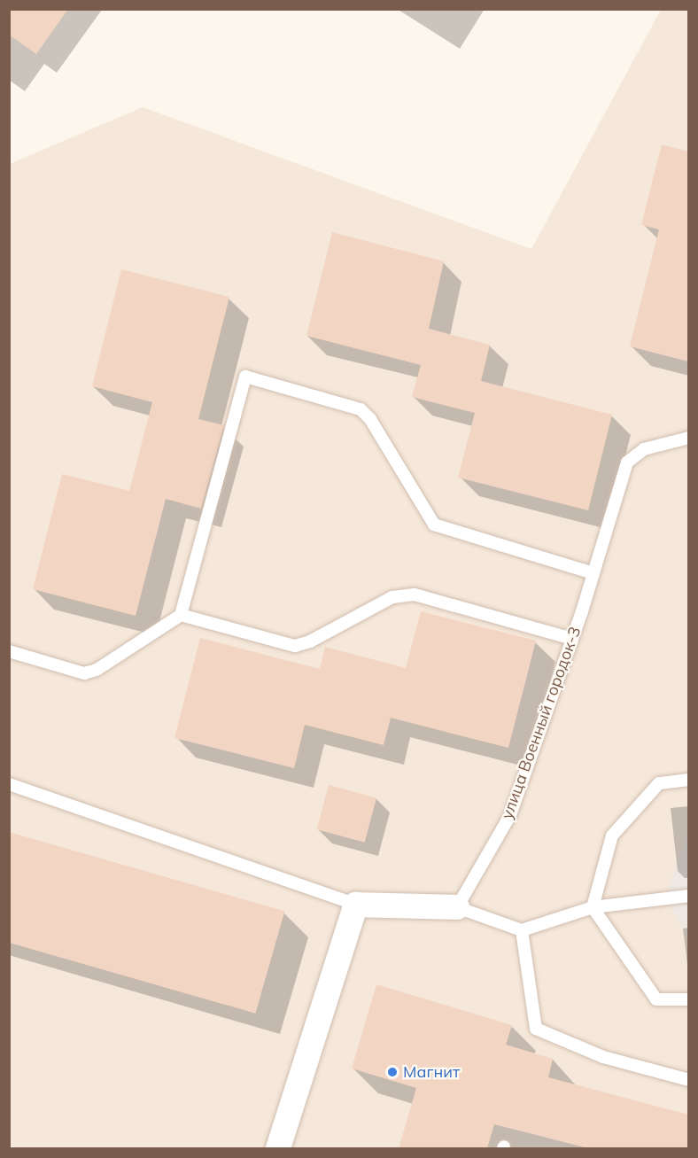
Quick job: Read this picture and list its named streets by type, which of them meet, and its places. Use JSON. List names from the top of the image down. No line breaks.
{"streets":{"lane":["улица Военный городок-3"]},"places":["Магнит"]}
